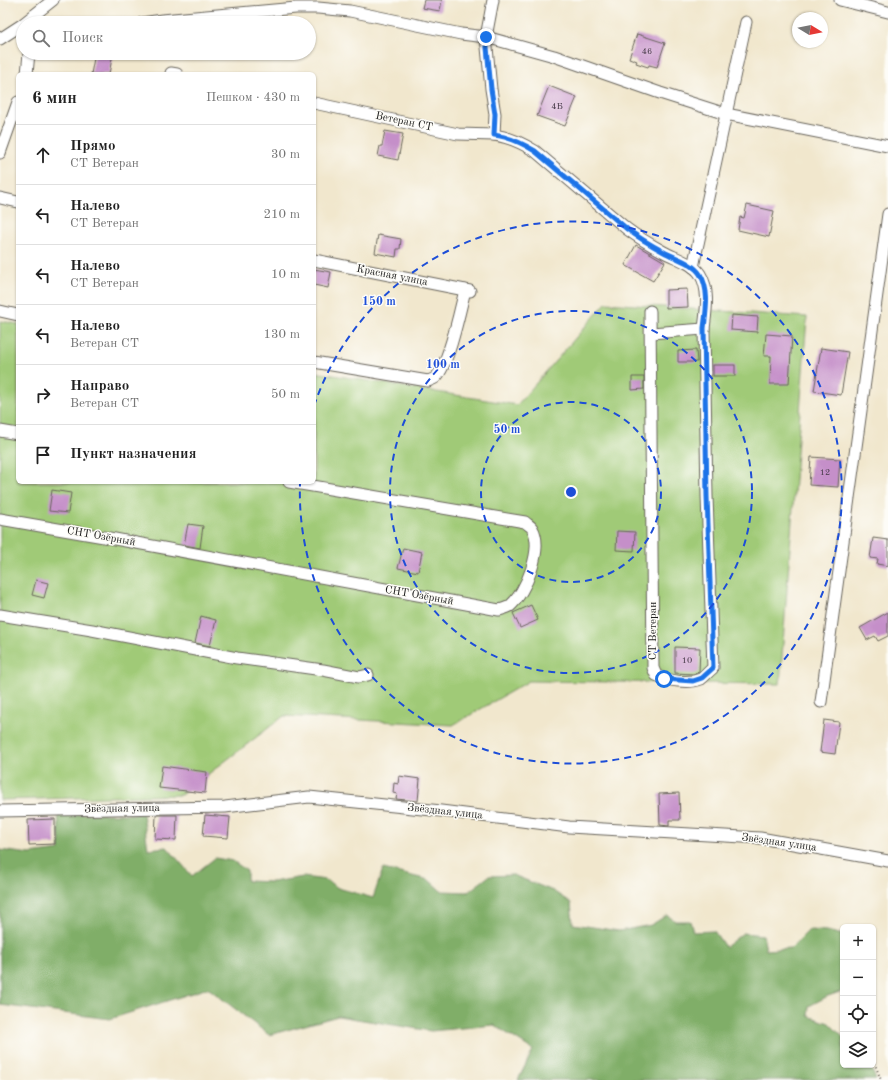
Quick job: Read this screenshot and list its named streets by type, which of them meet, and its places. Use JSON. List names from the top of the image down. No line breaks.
{"streets":{"street":["Ветеран СТ","Красная улица","СНТ Озёрный","СТ Ветеран","Звёздная улица"]},"crossings":[["Ветеран СТ","СТ Ветеран"]],"house_numbers":["46","4Б","12","10"],"north":"right","page":{"search":"Поиск","heading":["6 мин","Пешком · 430 m"],"list":[["Прямо","СТ Ветеран","30 m"],["Налево","СТ Ветеран","210 m"],["Налево","СТ Ветеран","10 m"],["Налево","Ветеран СТ","130 m"],["Направо","Ветеран СТ","50 m"],"Пункт назначения"],"map_buttons":["+","−"]},"rings":["150 m","100 m","50 m"]}
